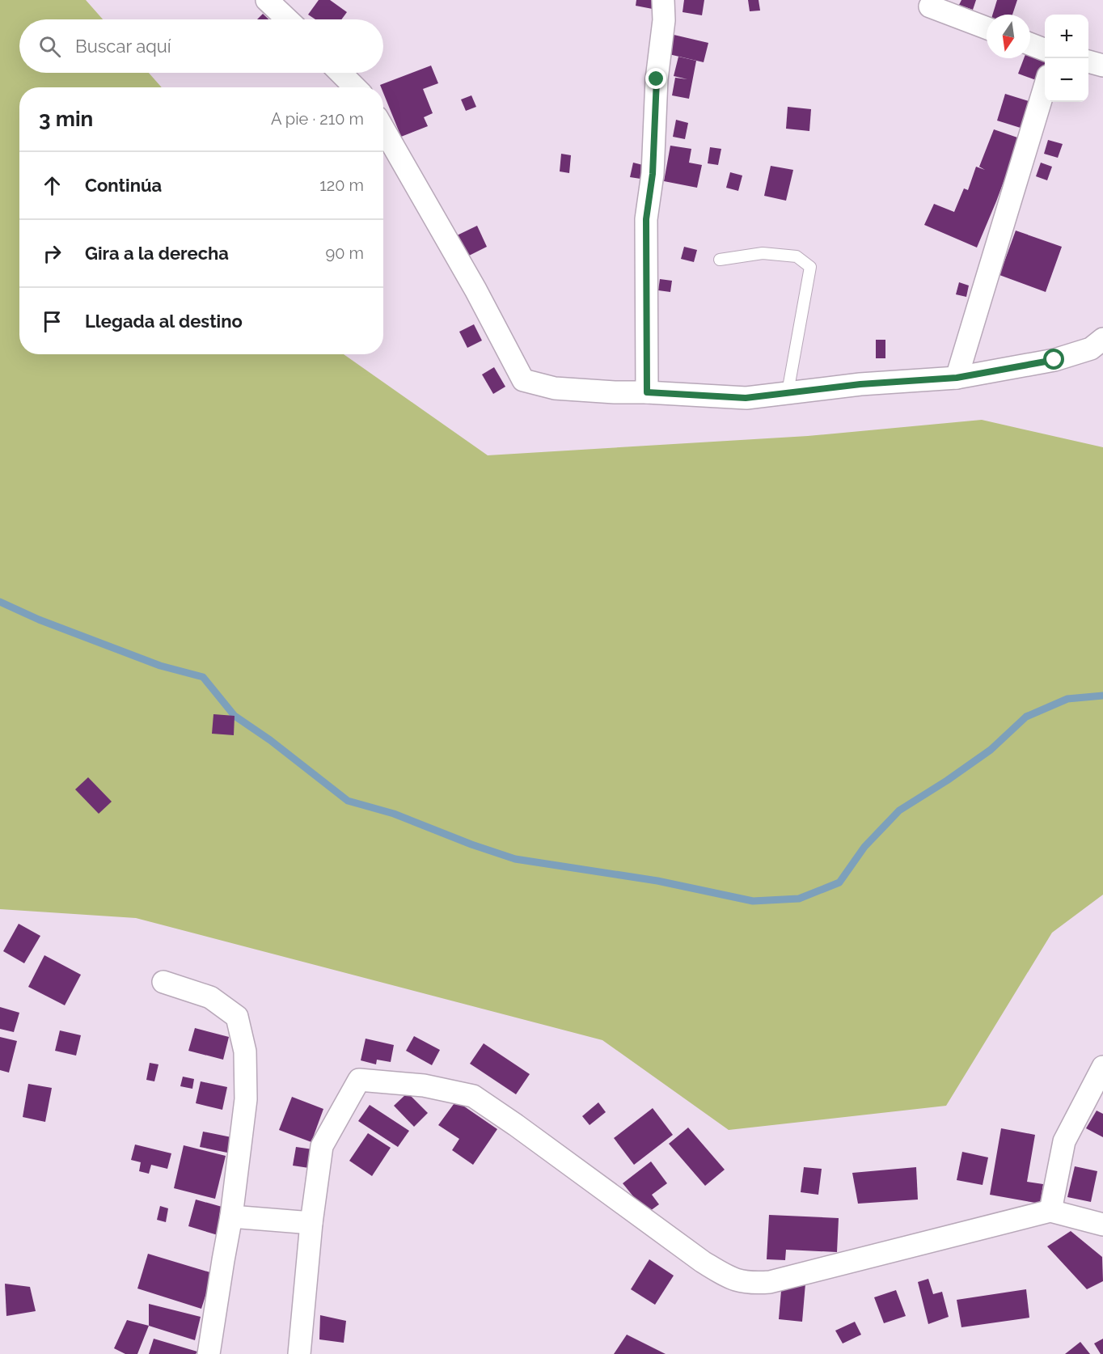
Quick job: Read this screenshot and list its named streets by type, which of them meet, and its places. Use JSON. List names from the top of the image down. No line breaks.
{"north":"bottom","page":{"map_buttons":["+","−"],"search":"Buscar aquí","heading":["3 min","A pie · 210 m"],"list":[["Continúa","120 m"],["Gira a la derecha","90 m"],"Llegada al destino"]}}
